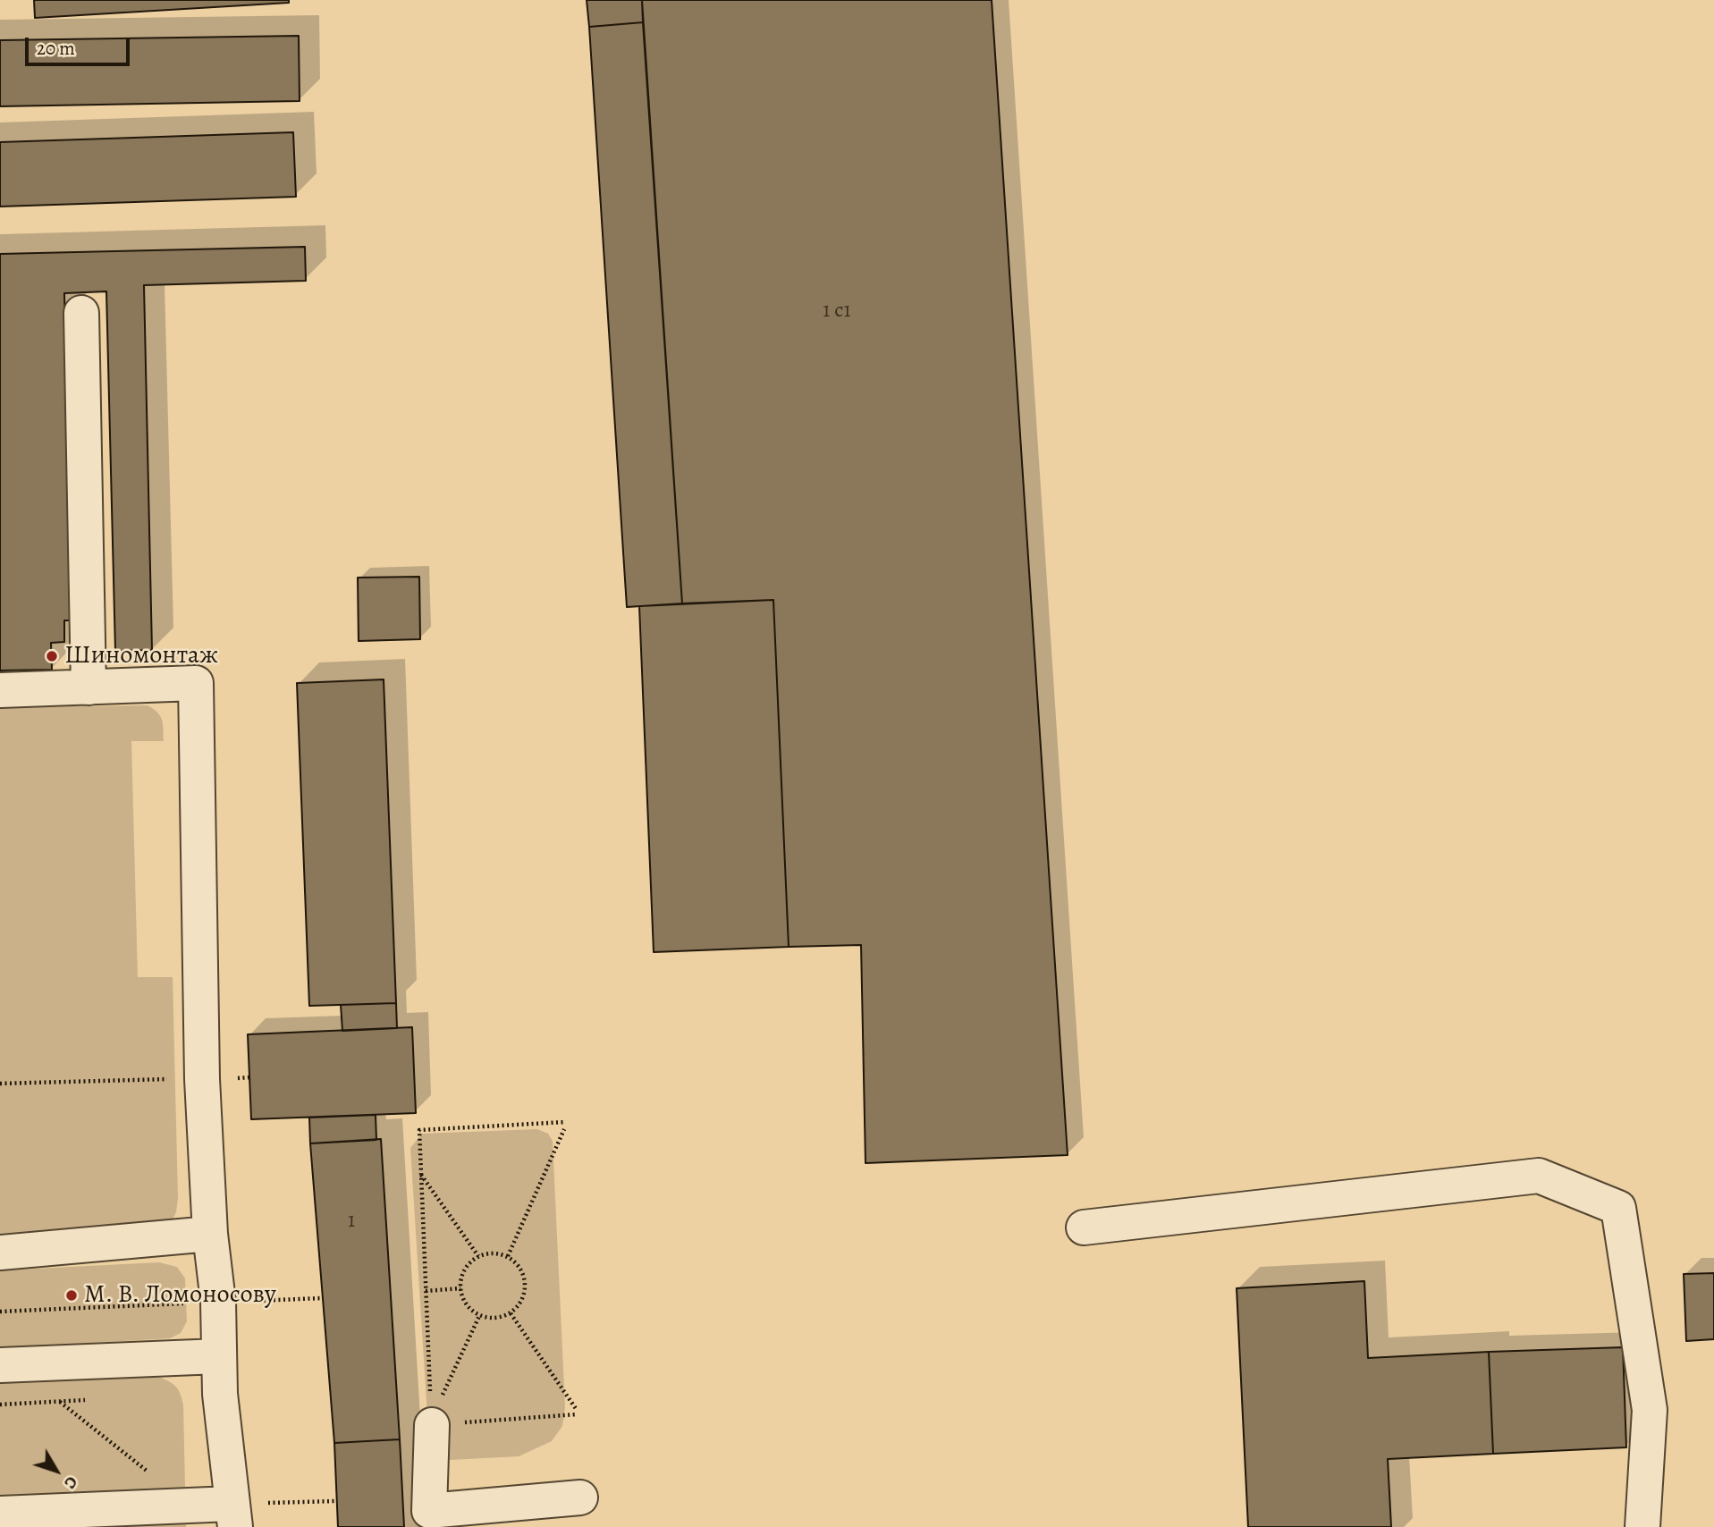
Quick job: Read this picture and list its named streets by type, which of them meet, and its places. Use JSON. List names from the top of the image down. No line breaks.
{"places":["Шиномонтаж","М. В. Ломоносову"],"house_numbers":["1 c1","1"],"scale_bar":"20 m","north":"bottom right"}
